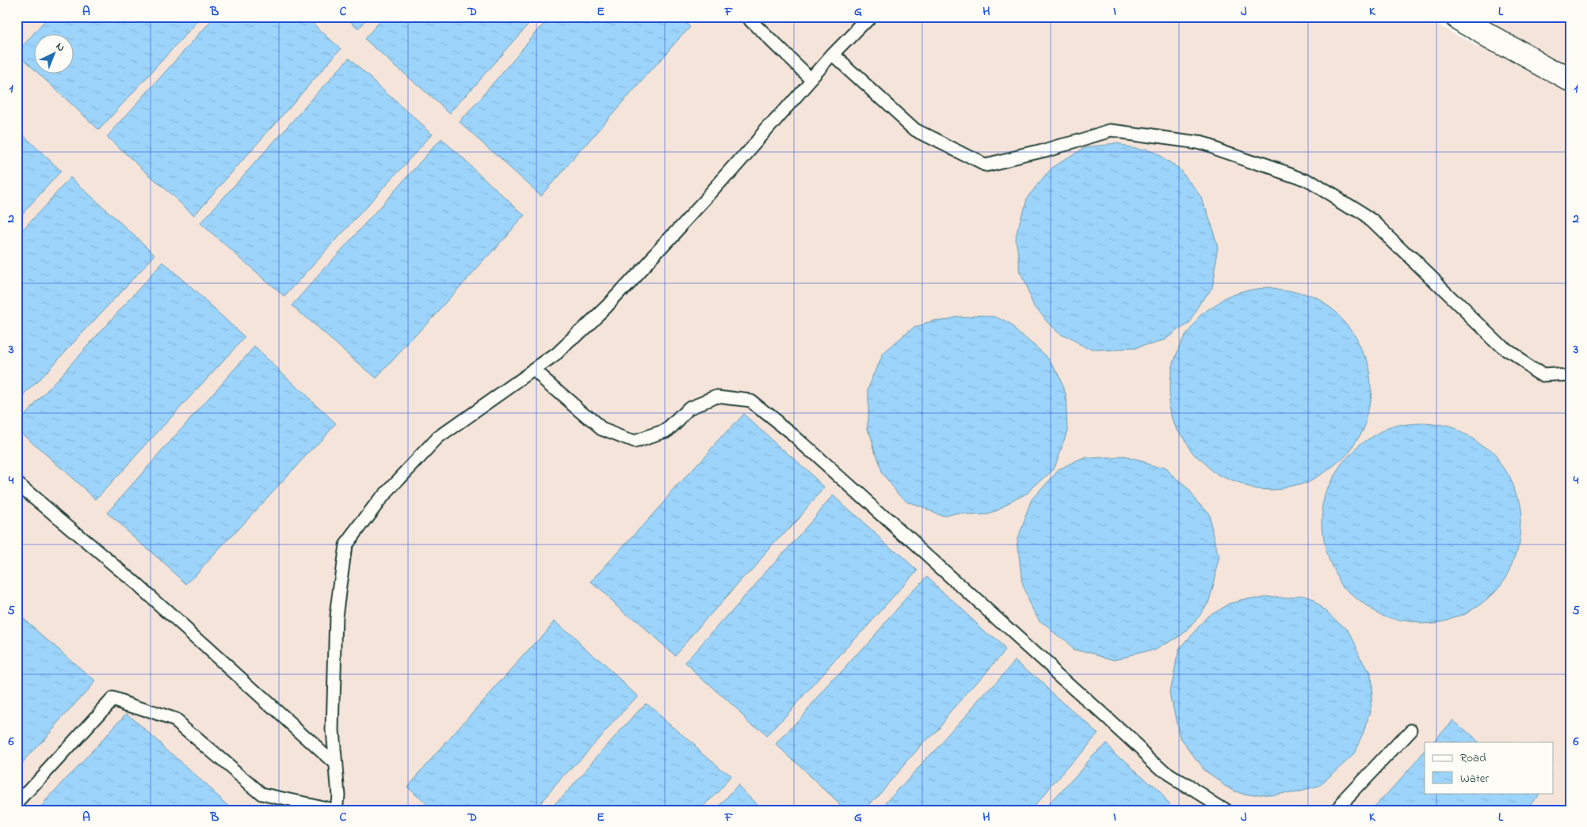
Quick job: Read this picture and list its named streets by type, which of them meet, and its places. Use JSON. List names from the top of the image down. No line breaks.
{"legend":["Road","Water"],"north":"top right","grid":{"columns":["A","B","C","D","E","F","G","H","I","J","K","L"],"rows":["1","2","3","4","5","6"]}}
